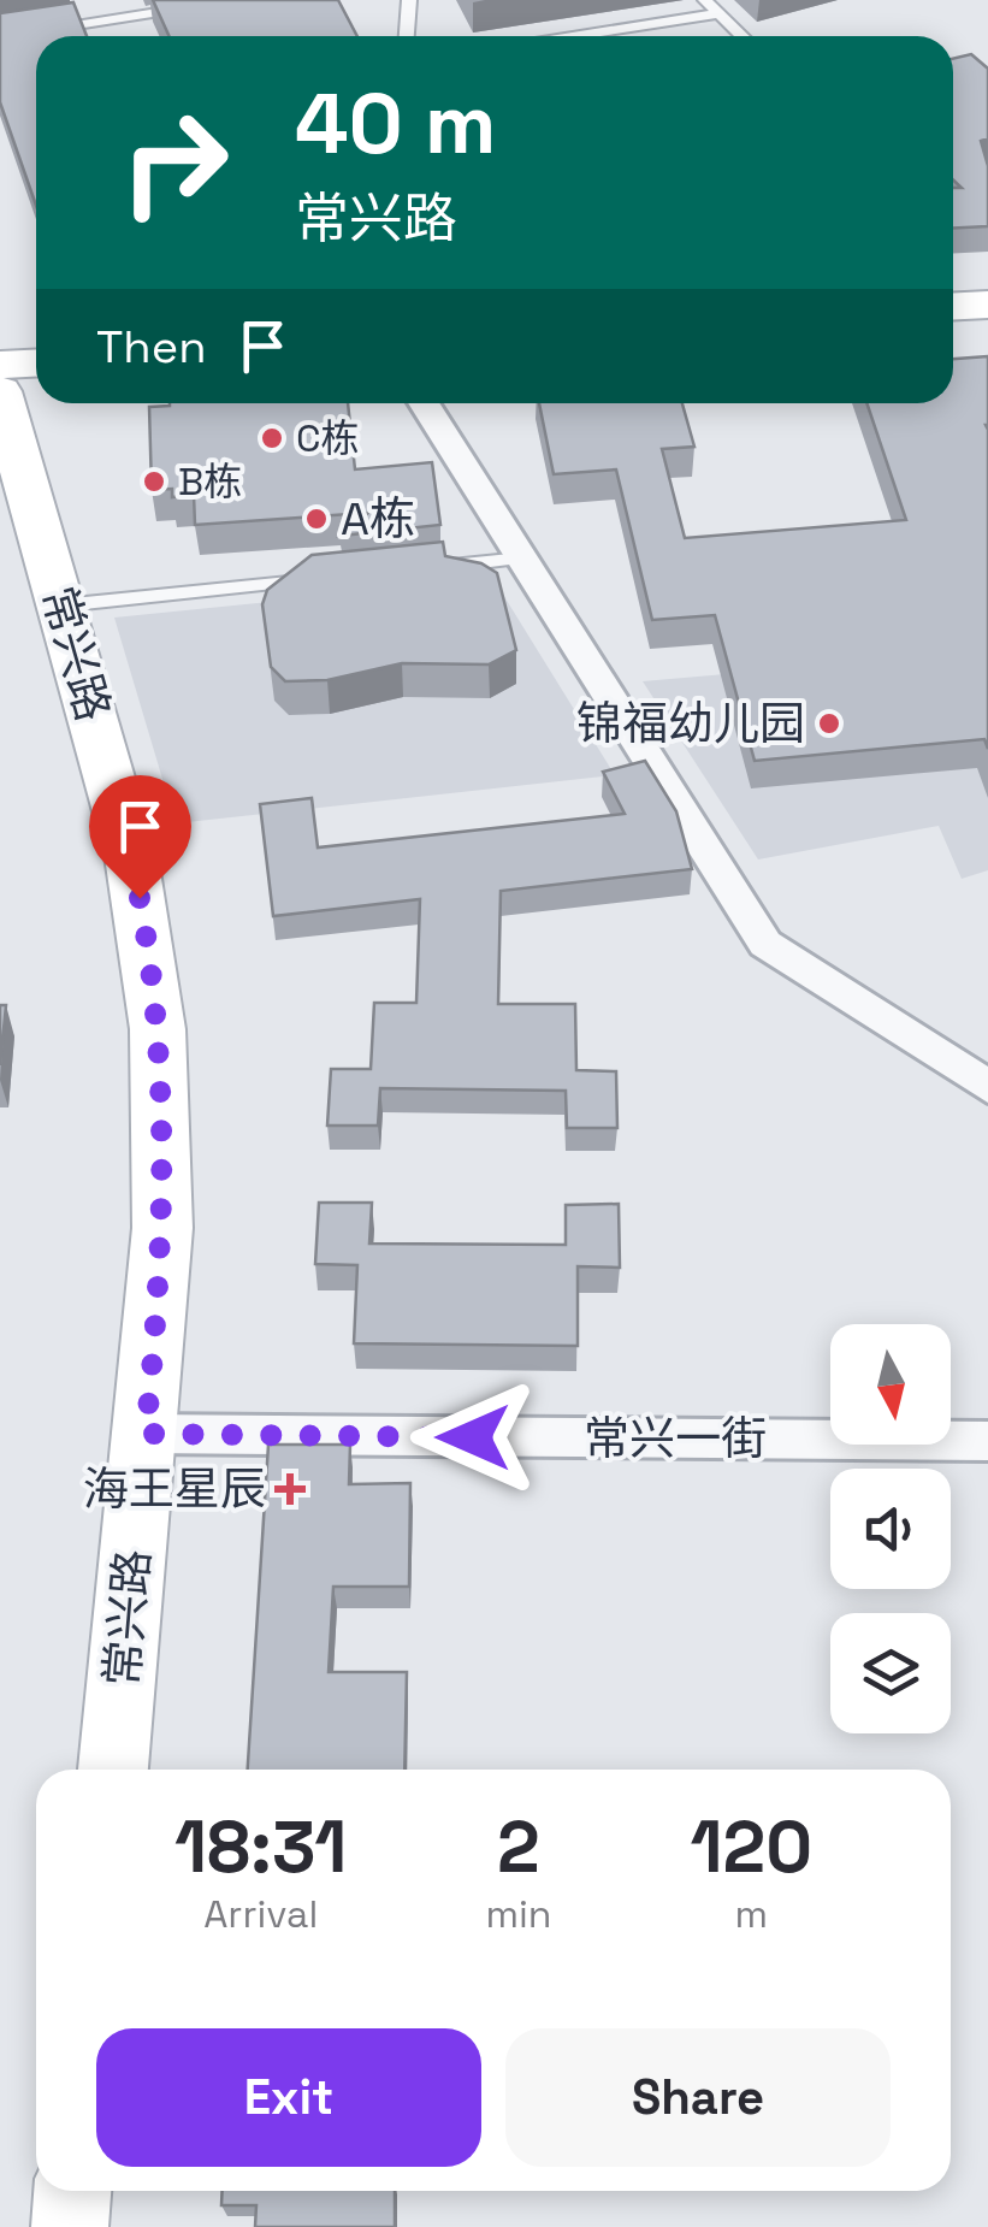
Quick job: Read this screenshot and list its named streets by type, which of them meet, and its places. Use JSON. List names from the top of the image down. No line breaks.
{"streets":{"street":["常兴路","常兴一街"]},"crossings":[["常兴路","常兴一街"]],"places":{"other":["C栋","B栋","A栋","锦福幼儿园"],"health":["海王星辰"]},"north":"bottom","page":{"turn":["40 m","常兴路"],"then":"Then","eta":["18:31","Arrival","2","min","120","m"],"buttons":["Exit","Share"]}}
